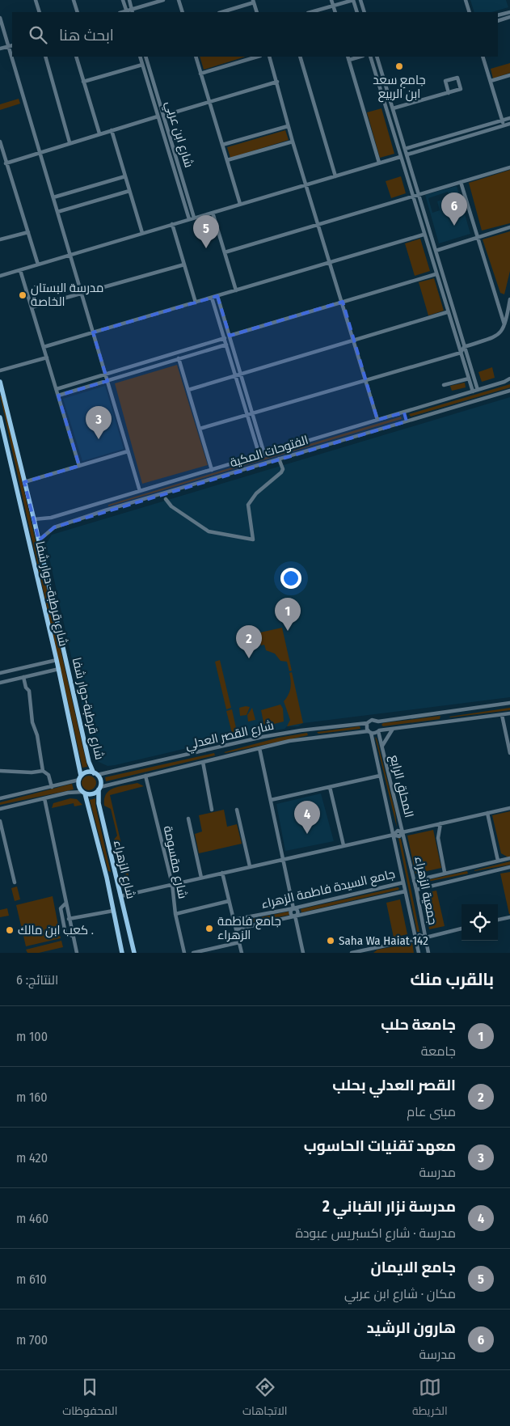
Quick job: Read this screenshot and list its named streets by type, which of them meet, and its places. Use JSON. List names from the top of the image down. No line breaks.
{"streets":{"main road":["شارع قرطبة- دوار شفا","شارع قرطبة-دوار شفا","شارع الزهراء"],"street":["شارع ابن عربي","الفتوحات المكية","شارع القصر العدلي","المحلق الرابع","شارع مقسومة","جامع السيدة فاطمة الزهراء","جمعية الزهراء"]},"crossings":[["الفتوحات المكية","شارع قرطبة-دوار شفا"],["شارع قرطبة- دوار شفا","شارع قرطبة-دوار شفا"],["شارع قرطبة- دوار شفا","شارع القصر العدلي"],["شارع قرطبة- دوار شفا","شارع الزهراء"],["شارع قرطبة-دوار شفا","شارع القصر العدلي"],["شارع قرطبة-دوار شفا","شارع الزهراء"],["شارع القصر العدلي","المحلق الرابع"],["شارع القصر العدلي","شارع مقسومة"],["شارع القصر العدلي","شارع الزهراء"],["المحلق الرابع","جمعية الزهراء"],["جامع السيدة فاطمة الزهراء","جمعية الزهراء"]],"places":["جامع سعد ابن الربيع","مدرسة البستان الخاصة","جامع فاطمة الزهراء","كعب ابن مالك .","Saha Wa Haiat 142"],"page":{"search":"ابحث هنا","pins":["6","5","3","1","2","4"],"heading":["بالقرب منك","النتائج: 6"],"list":[{"mark":"1","name":"جامعة حلب","note":"جامعة","value":"100 m"},{"mark":"2","name":"القصر العدلي بحلب","note":"مبنى عام","value":"160 m"},{"mark":"3","name":"معهد تقنيات الحاسوب","note":"مدرسة","value":"420 m"},{"mark":"4","name":"مدرسة نزار القباني 2","note":"مدرسة · شارع اكسبريس عبودة","value":"460 m"},{"mark":"5","name":"جامع الايمان","note":"مكان · شارع ابن عربي","value":"610 m"},{"mark":"6","name":"هارون الرشيد","note":"مدرسة","value":"700 m"}],"nav":["الخريطة","الاتجاهات","المحفوظات"]}}
